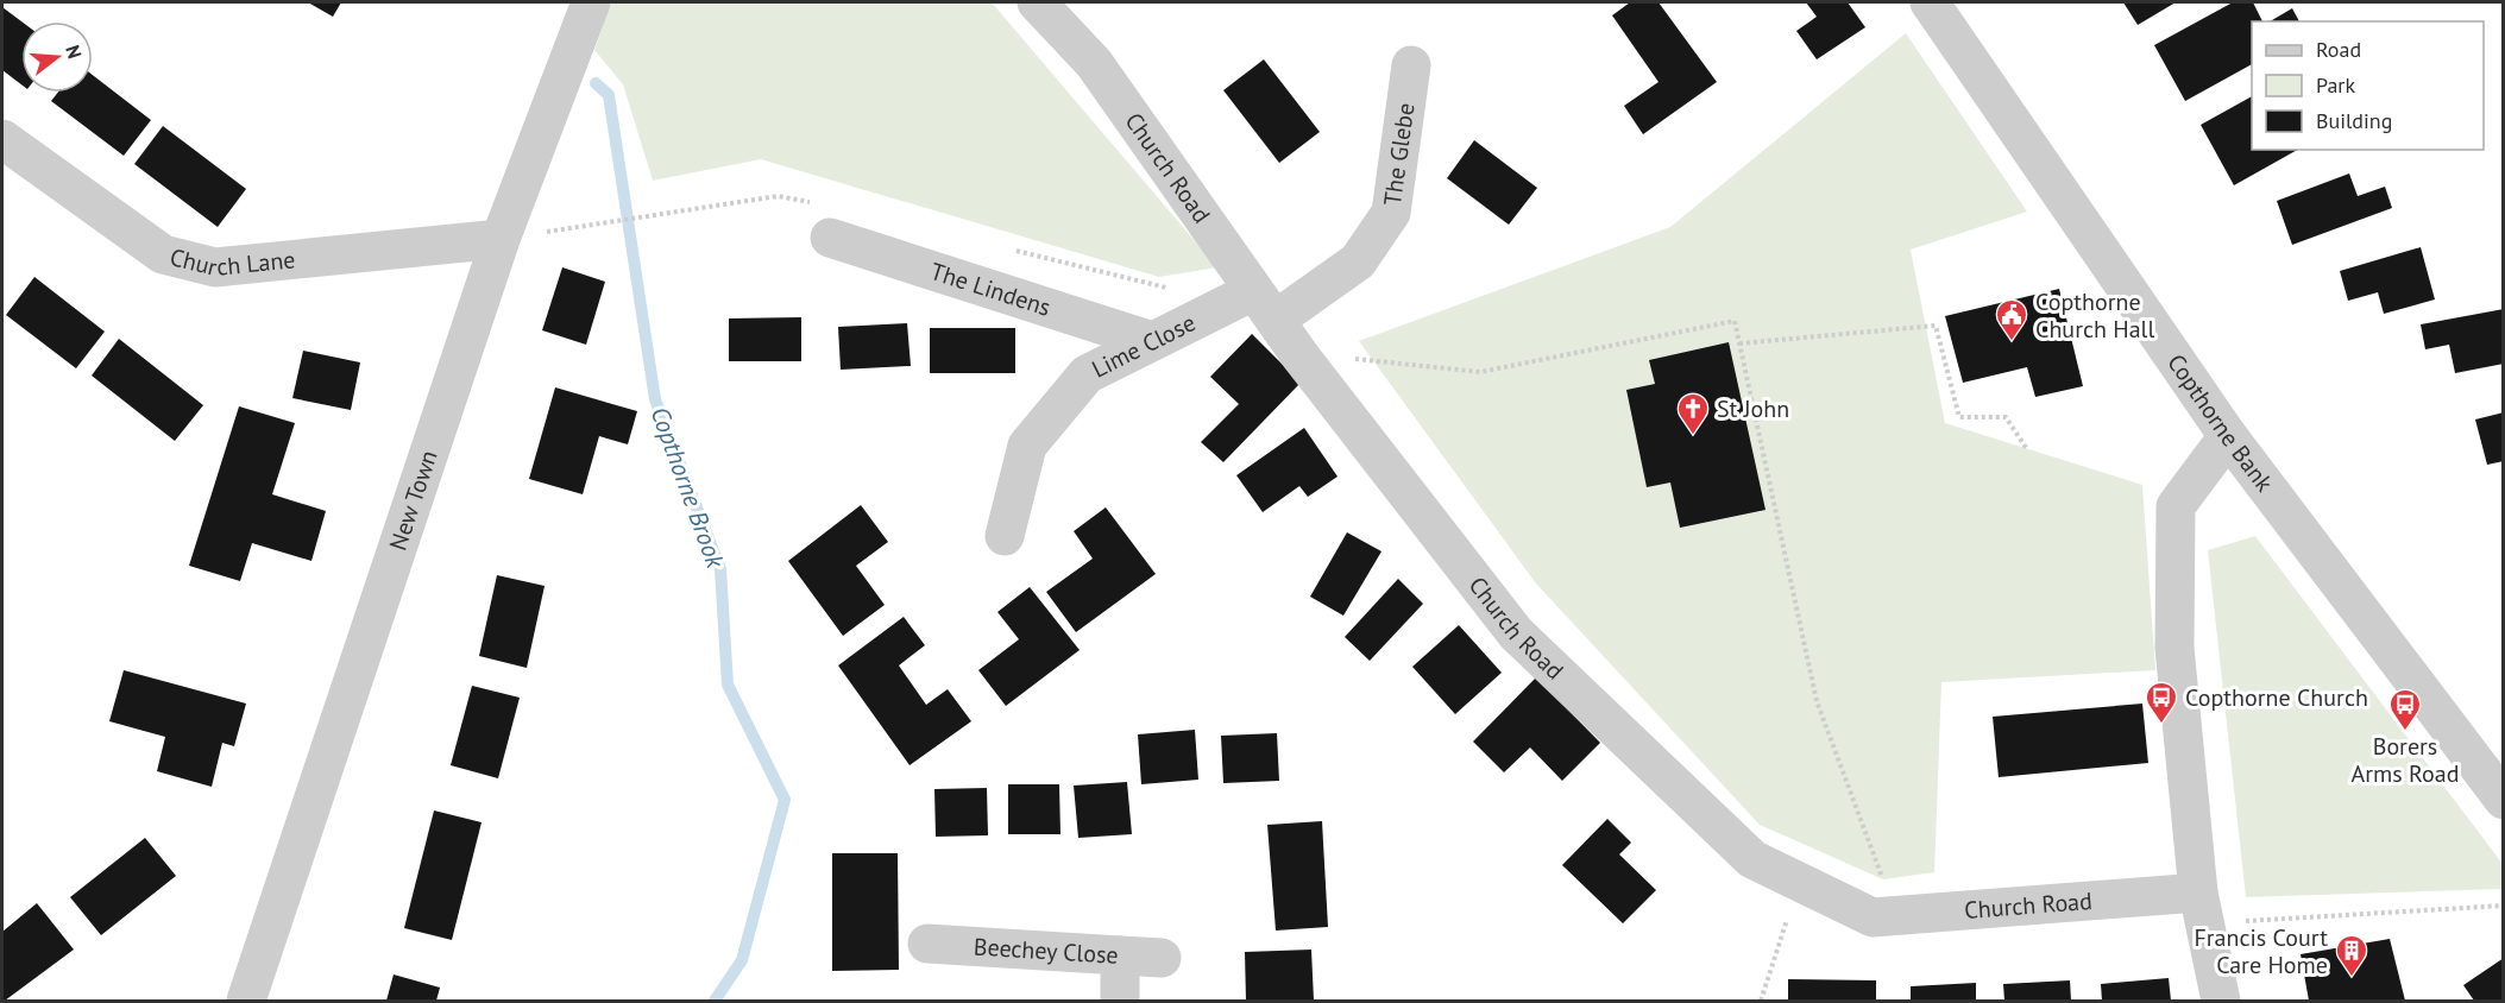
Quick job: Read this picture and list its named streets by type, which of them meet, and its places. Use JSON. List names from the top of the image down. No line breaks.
{"streets":{"street":["The Glebe","Church Road","Church Lane","The Lindens","Lime Close","Copthorne Bank","New Town","Beechey Close"]},"crossings":[["The Glebe","Church Road"],["The Glebe","Lime Close"],["Church Road","Lime Close"],["Church Lane","New Town"],["The Lindens","Lime Close"]],"water":["Copthorne Brook"],"places":{"public building":["Copthorne Church Hall"],"church":["St John"],"bus stop":["Copthorne Church","Borers Arms Road"],"building":["Francis Court Care Home"]},"legend":["Road","Park","Building"],"north":"right"}
